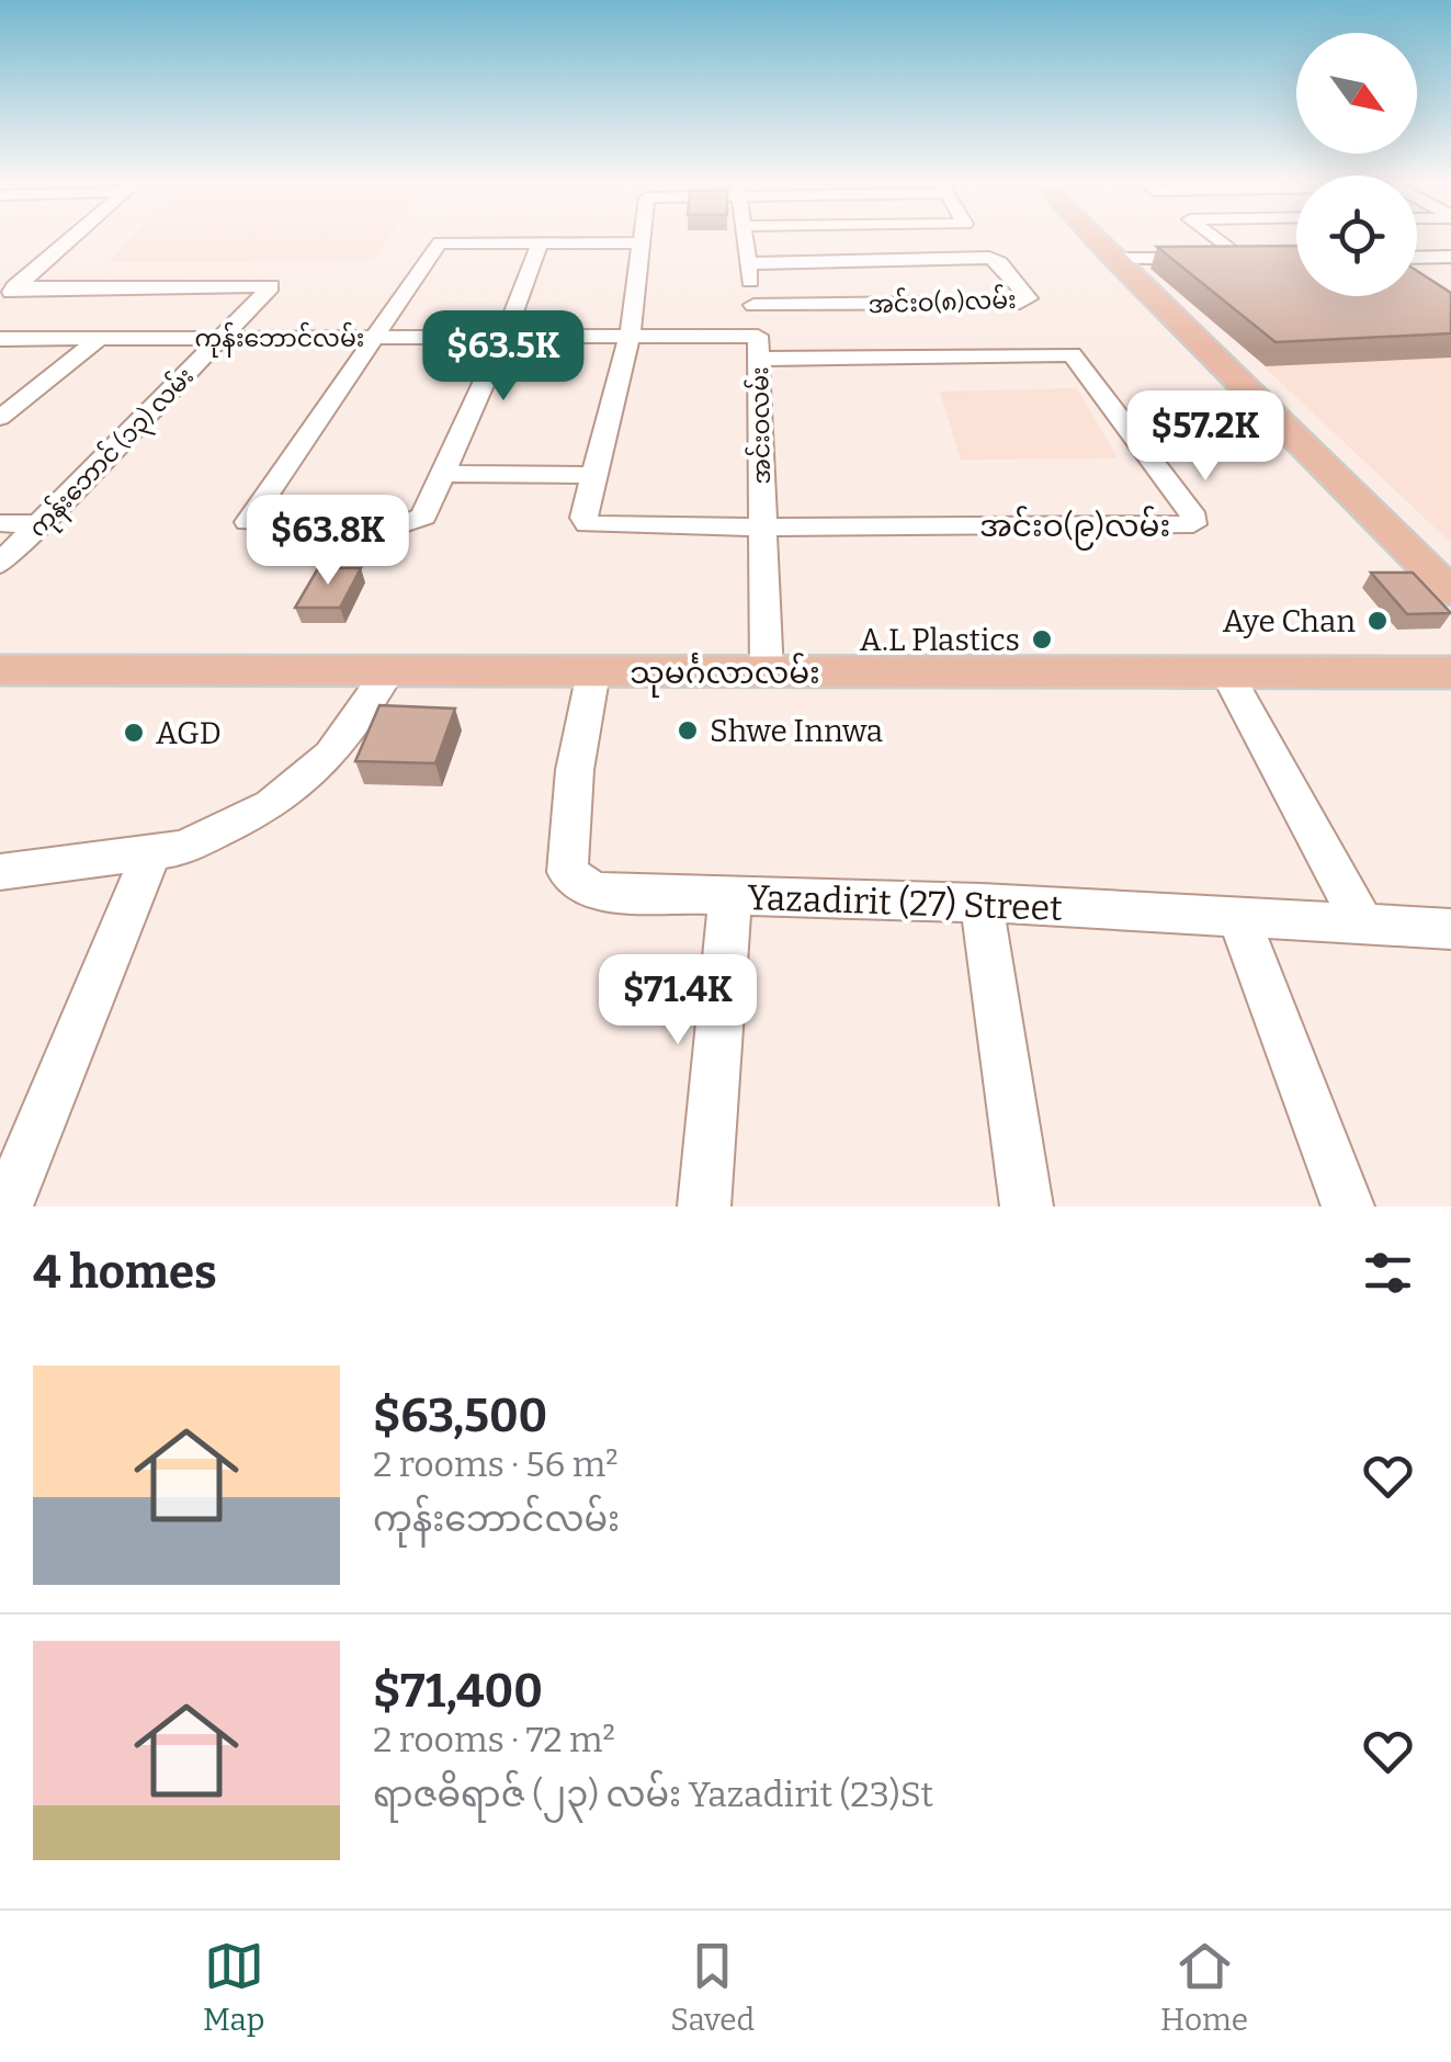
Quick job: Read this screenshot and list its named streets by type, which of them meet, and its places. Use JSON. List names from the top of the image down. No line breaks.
{"streets":{"main road":["သုမင်္ဂလာလမ်း"],"street":["အင်းဝ(၈)လမ်း","ကုန်းဘောင်လမ်း","အင်းဝလမ်း","ကုန်းဘောင် (၁၃) လမ်း","အင်းဝ(၉)လမ်း","Yazadirit (27) Street"]},"crossings":[["အင်းဝ(၈)လမ်း","အင်းဝလမ်း"],["ကုန်းဘောင်လမ်း","အင်းဝလမ်း"],["ကုန်းဘောင်လမ်း","ကုန်းဘောင် (၁၃) လမ်း"],["ကုန်းဘောင်လမ်း","အင်းဝ(၉)လမ်း"],["အင်းဝလမ်း","အင်းဝ(၉)လမ်း"],["အင်းဝလမ်း","သုမင်္ဂလာလမ်း"],["သုမင်္ဂလာလမ်း","Yazadirit (27) Street"]],"places":["Aye Chan","A.L Plastics","Shwe Innwa","AGD"],"north":"bottom right","page":{"price":["$63.5K","$57.2K","$63.8K","$71.4K"],"heading":"4 homes","list":[{"name":"$63,500","note":"2 rooms · 56 m² · ကုန်းဘောင်လမ်း"},{"name":"$71,400","note":"2 rooms · 72 m² · ရာဇဓိရာဇ် (၂၃) လမ်း Yazadirit (23)St"}],"tabs":["Map","Saved","Home"]}}
